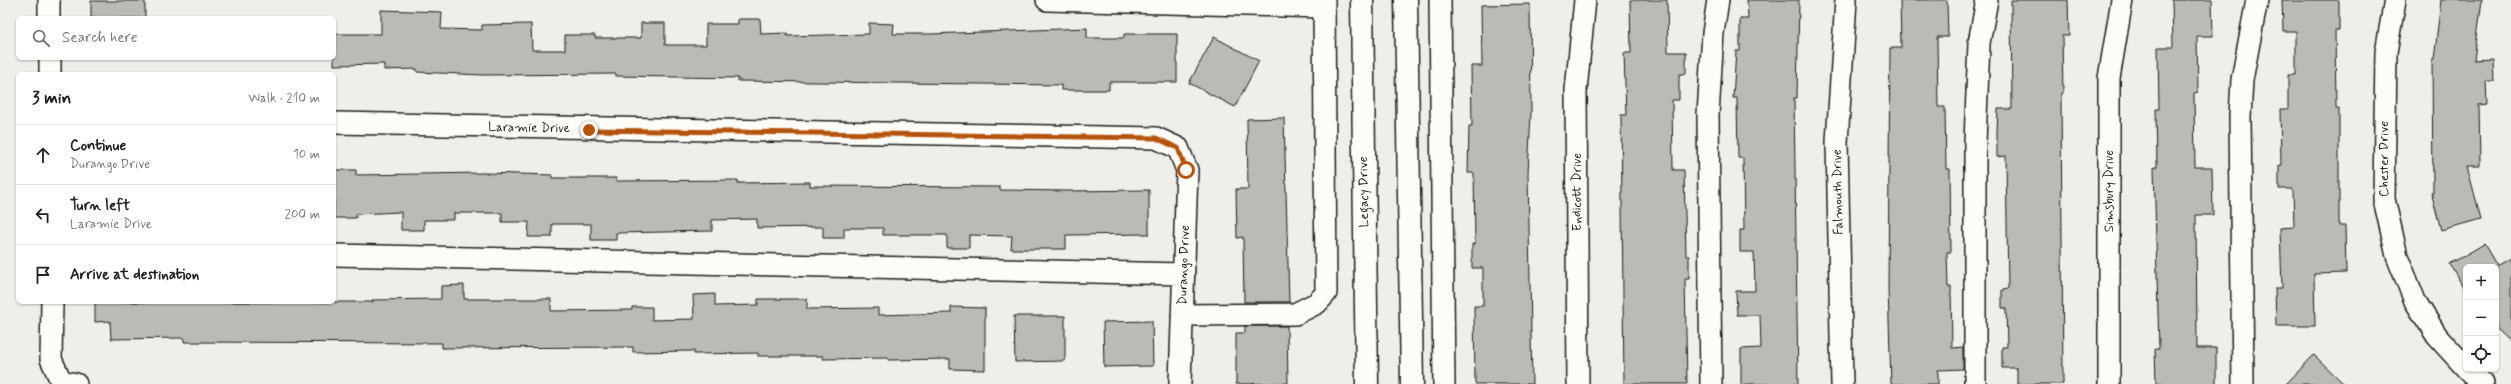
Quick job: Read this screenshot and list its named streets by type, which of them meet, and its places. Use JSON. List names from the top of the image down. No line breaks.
{"streets":{"main road":["Legacy Drive"],"street":["Laramie Drive","Chester Drive","Simsbury Drive","Endicott Drive","Falmouth Drive","Durango Drive"]},"crossings":[["Laramie Drive","Durango Drive"]],"page":{"search":"Search here","heading":["3 min","Walk · 210 m"],"list":[["Continue","Durango Drive","10 m"],["Turn left","Laramie Drive","200 m"],"Arrive at destination"],"map_buttons":["+","−"]}}
